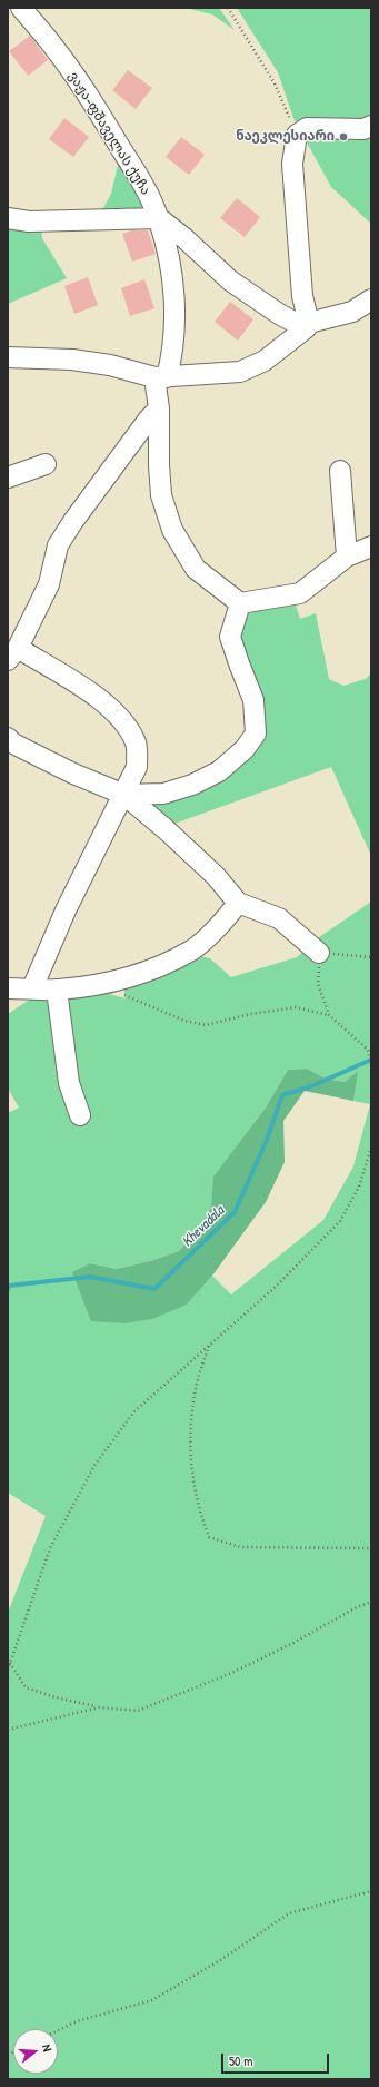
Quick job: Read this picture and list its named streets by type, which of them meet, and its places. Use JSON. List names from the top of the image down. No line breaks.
{"streets":{"street":["ვაჟა-ფშაველას ქუჩა"]},"water":["Khevadala"],"places":["ნაეკლესიარი"],"scale_bar":"50 m","north":"right"}
